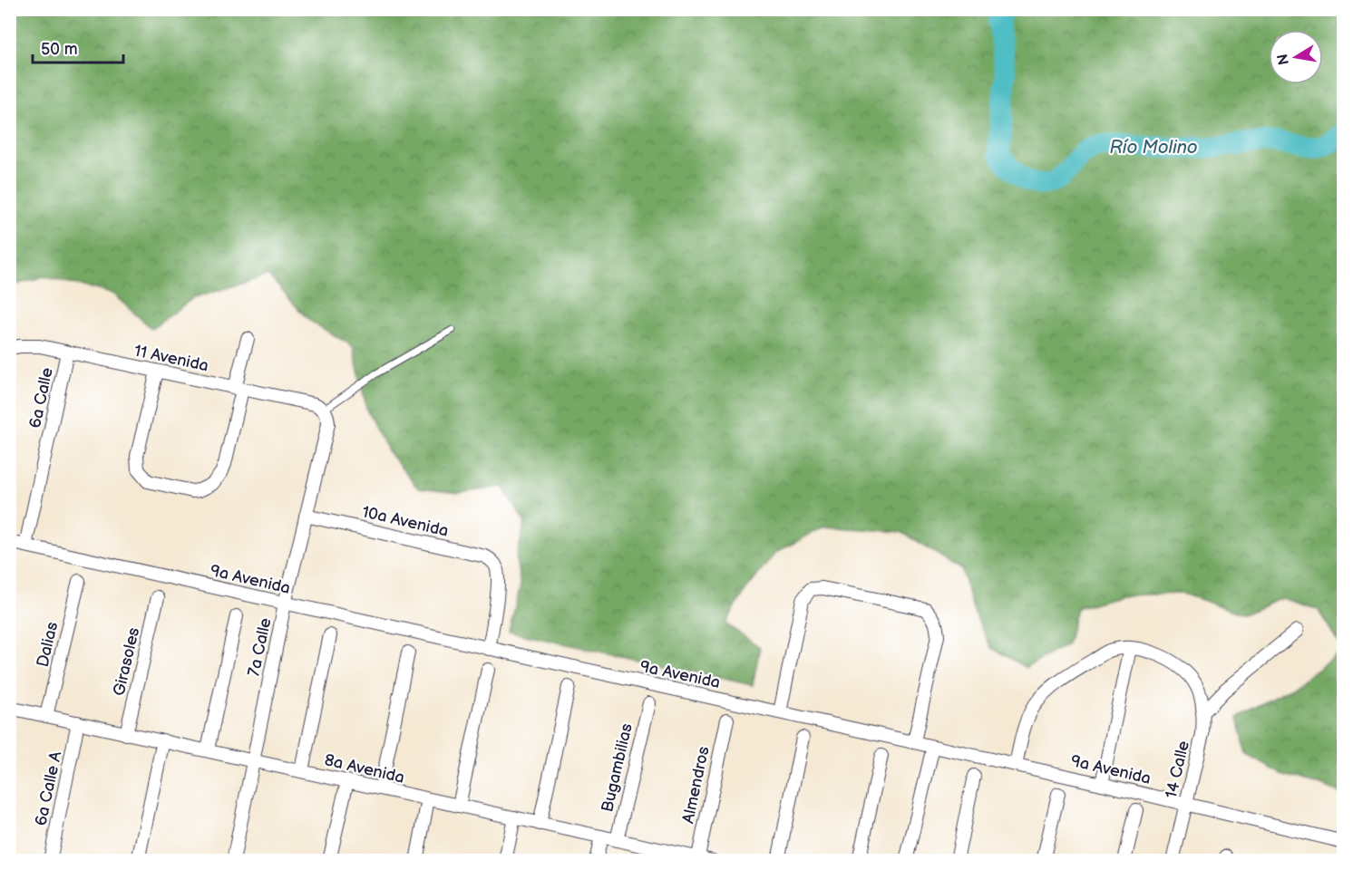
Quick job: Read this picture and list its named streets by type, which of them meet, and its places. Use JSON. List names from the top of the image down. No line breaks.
{"streets":{"street":["11 Avenida","6a Calle","10a Avenida","9a Avenida","Dalias","7a Calle","Girasoles","Bugambilias","8a Avenida","14 Calle","Almendros","6a Calle A"]},"crossings":[["11 Avenida","6a Calle"],["11 Avenida","7a Calle"],["6a Calle","9a Avenida"],["10a Avenida","9a Avenida"],["10a Avenida","7a Calle"],["9a Avenida","7a Calle"],["9a Avenida","14 Calle"],["Dalias","8a Avenida"],["7a Calle","8a Avenida"],["Girasoles","8a Avenida"],["Bugambilias","8a Avenida"],["8a Avenida","Almendros"],["8a Avenida","6a Calle A"]],"water":["Río Molino"],"scale_bar":"50 m","north":"left"}
